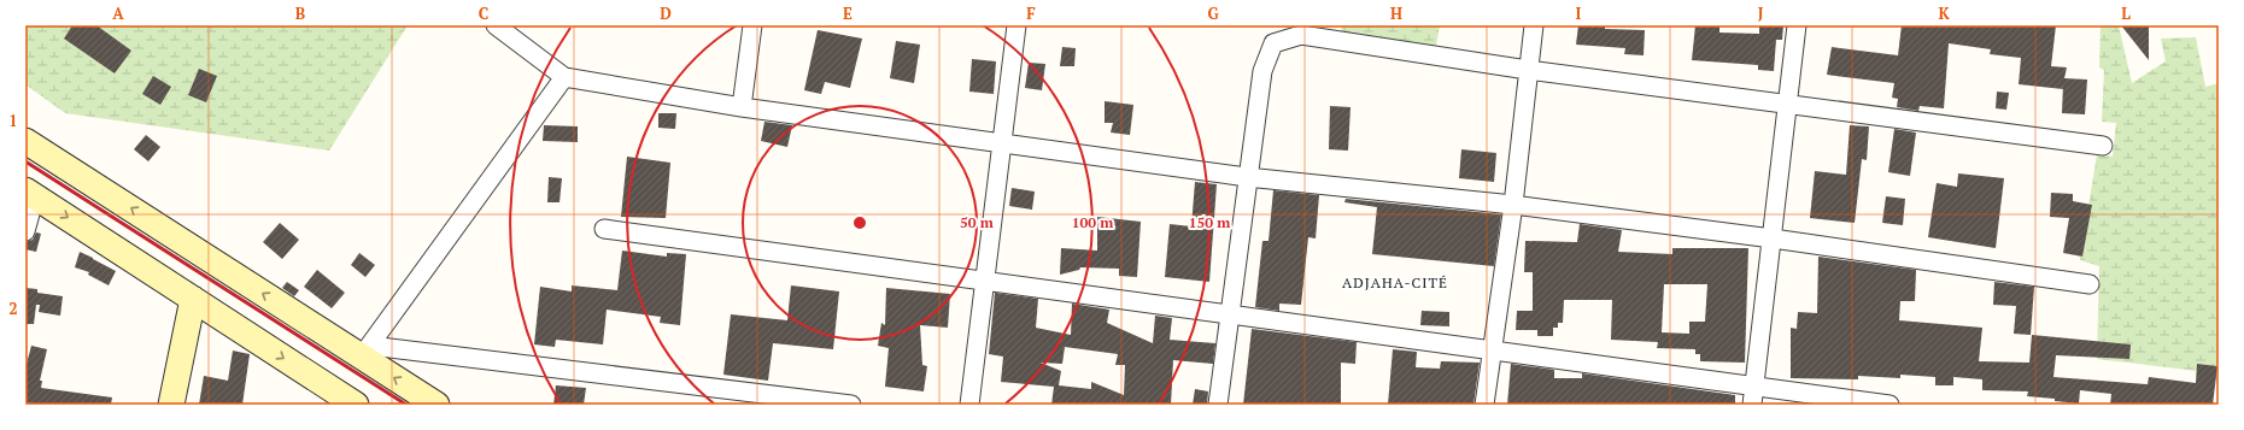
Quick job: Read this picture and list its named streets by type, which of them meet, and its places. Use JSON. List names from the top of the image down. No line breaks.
{"districts":["ADJAHA-CITÉ"],"grid":{"columns":["A","B","C","D","E","F","G","H","I","J","K","L"],"rows":["1","2"]},"rings":["50 m","100 m","150 m"]}
